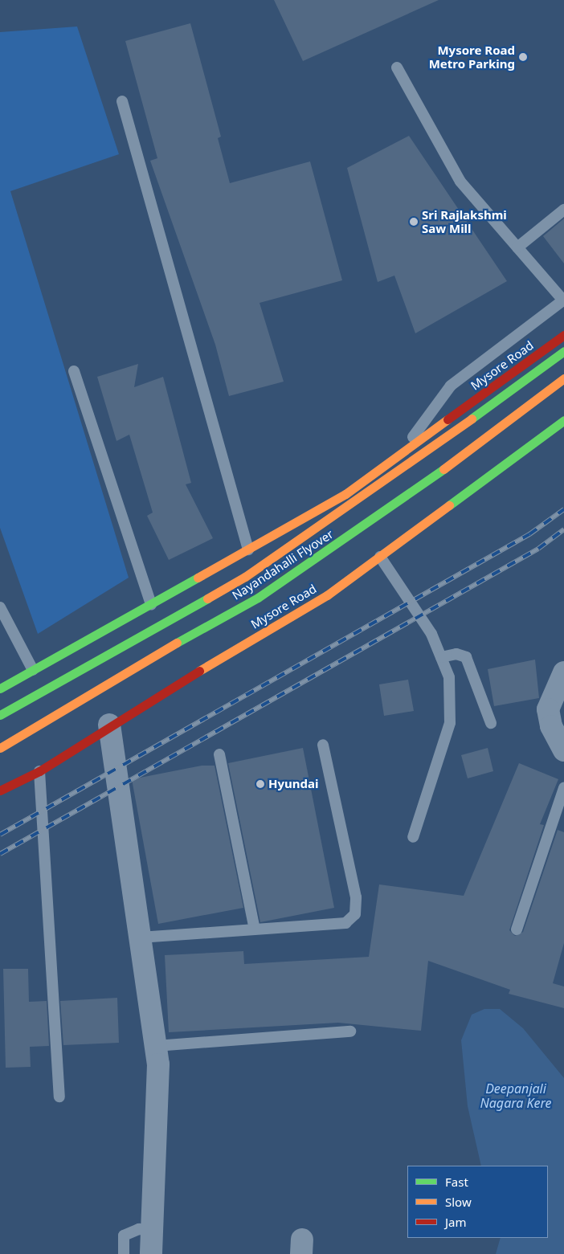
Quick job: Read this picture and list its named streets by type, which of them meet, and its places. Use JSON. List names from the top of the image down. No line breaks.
{"streets":{"main road":["Mysore Road","Nayandahalli Flyover"]},"water":["Deepanjali Nagara Kere"],"places":["Mysore Road Metro Parking","Sri Rajlakshmi Saw Mill","Hyundai"],"legend":["Fast","Slow","Jam"]}
